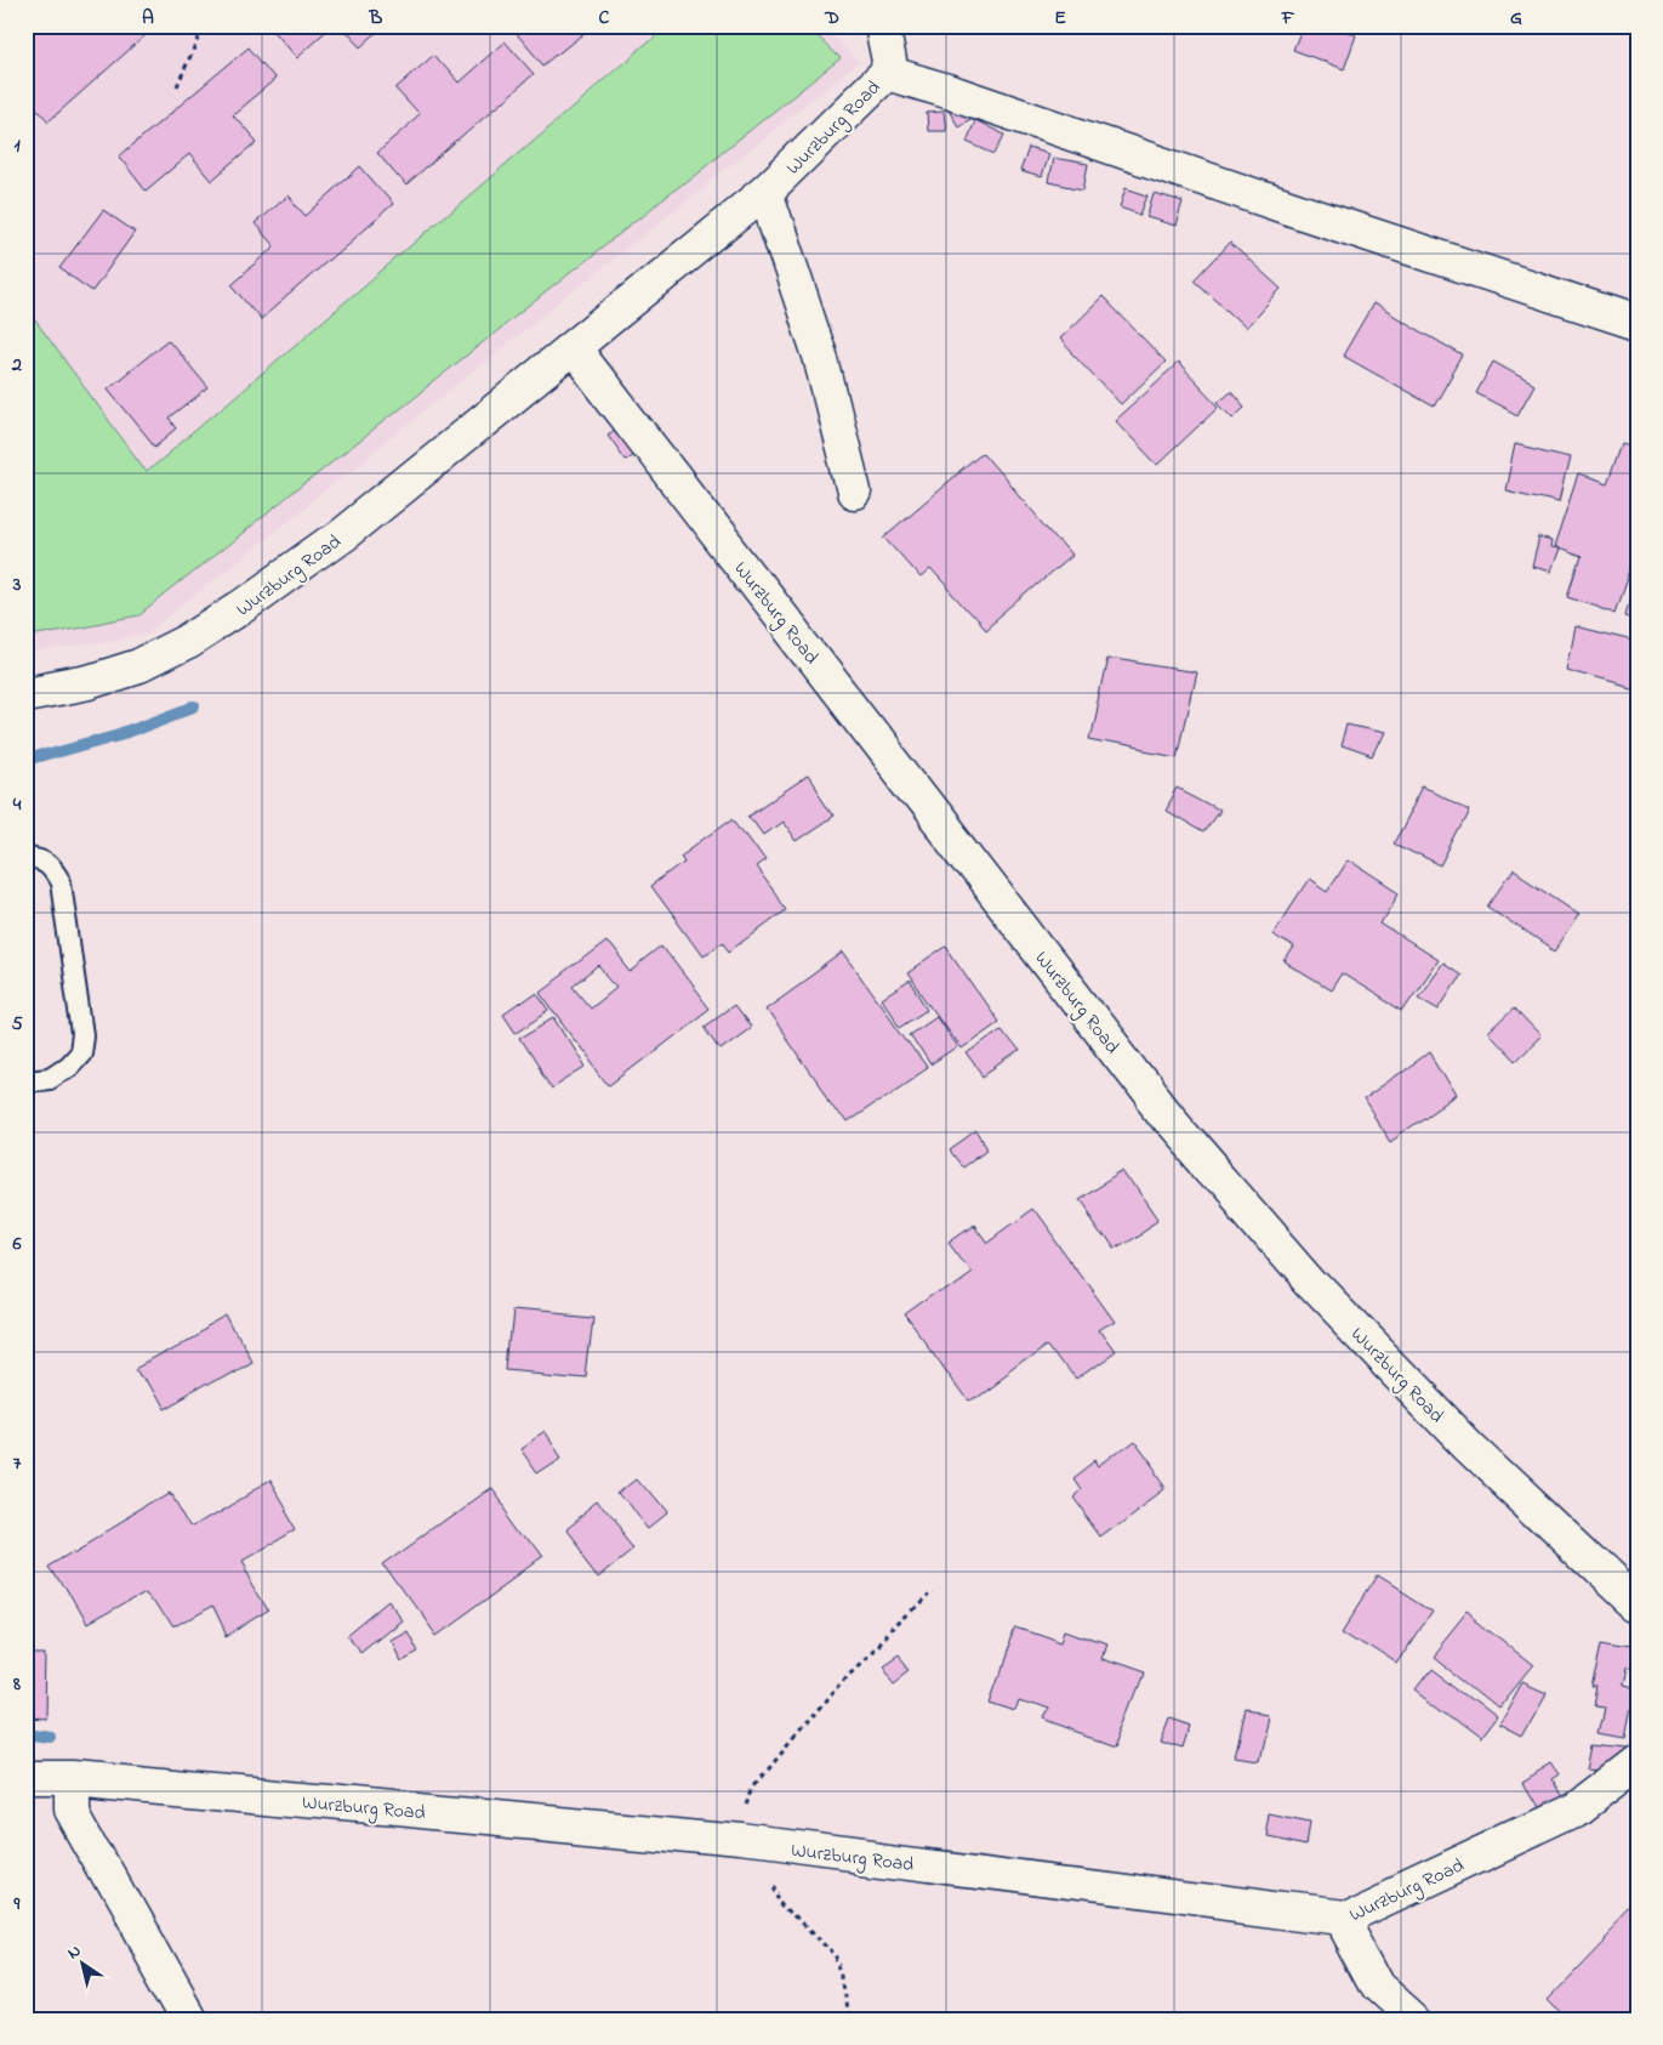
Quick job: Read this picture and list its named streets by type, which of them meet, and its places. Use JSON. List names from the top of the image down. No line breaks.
{"streets":{"street":["Wurzburg Road"]},"north":"top left","grid":{"columns":["A","B","C","D","E","F","G"],"rows":["1","2","3","4","5","6","7","8","9"]}}
